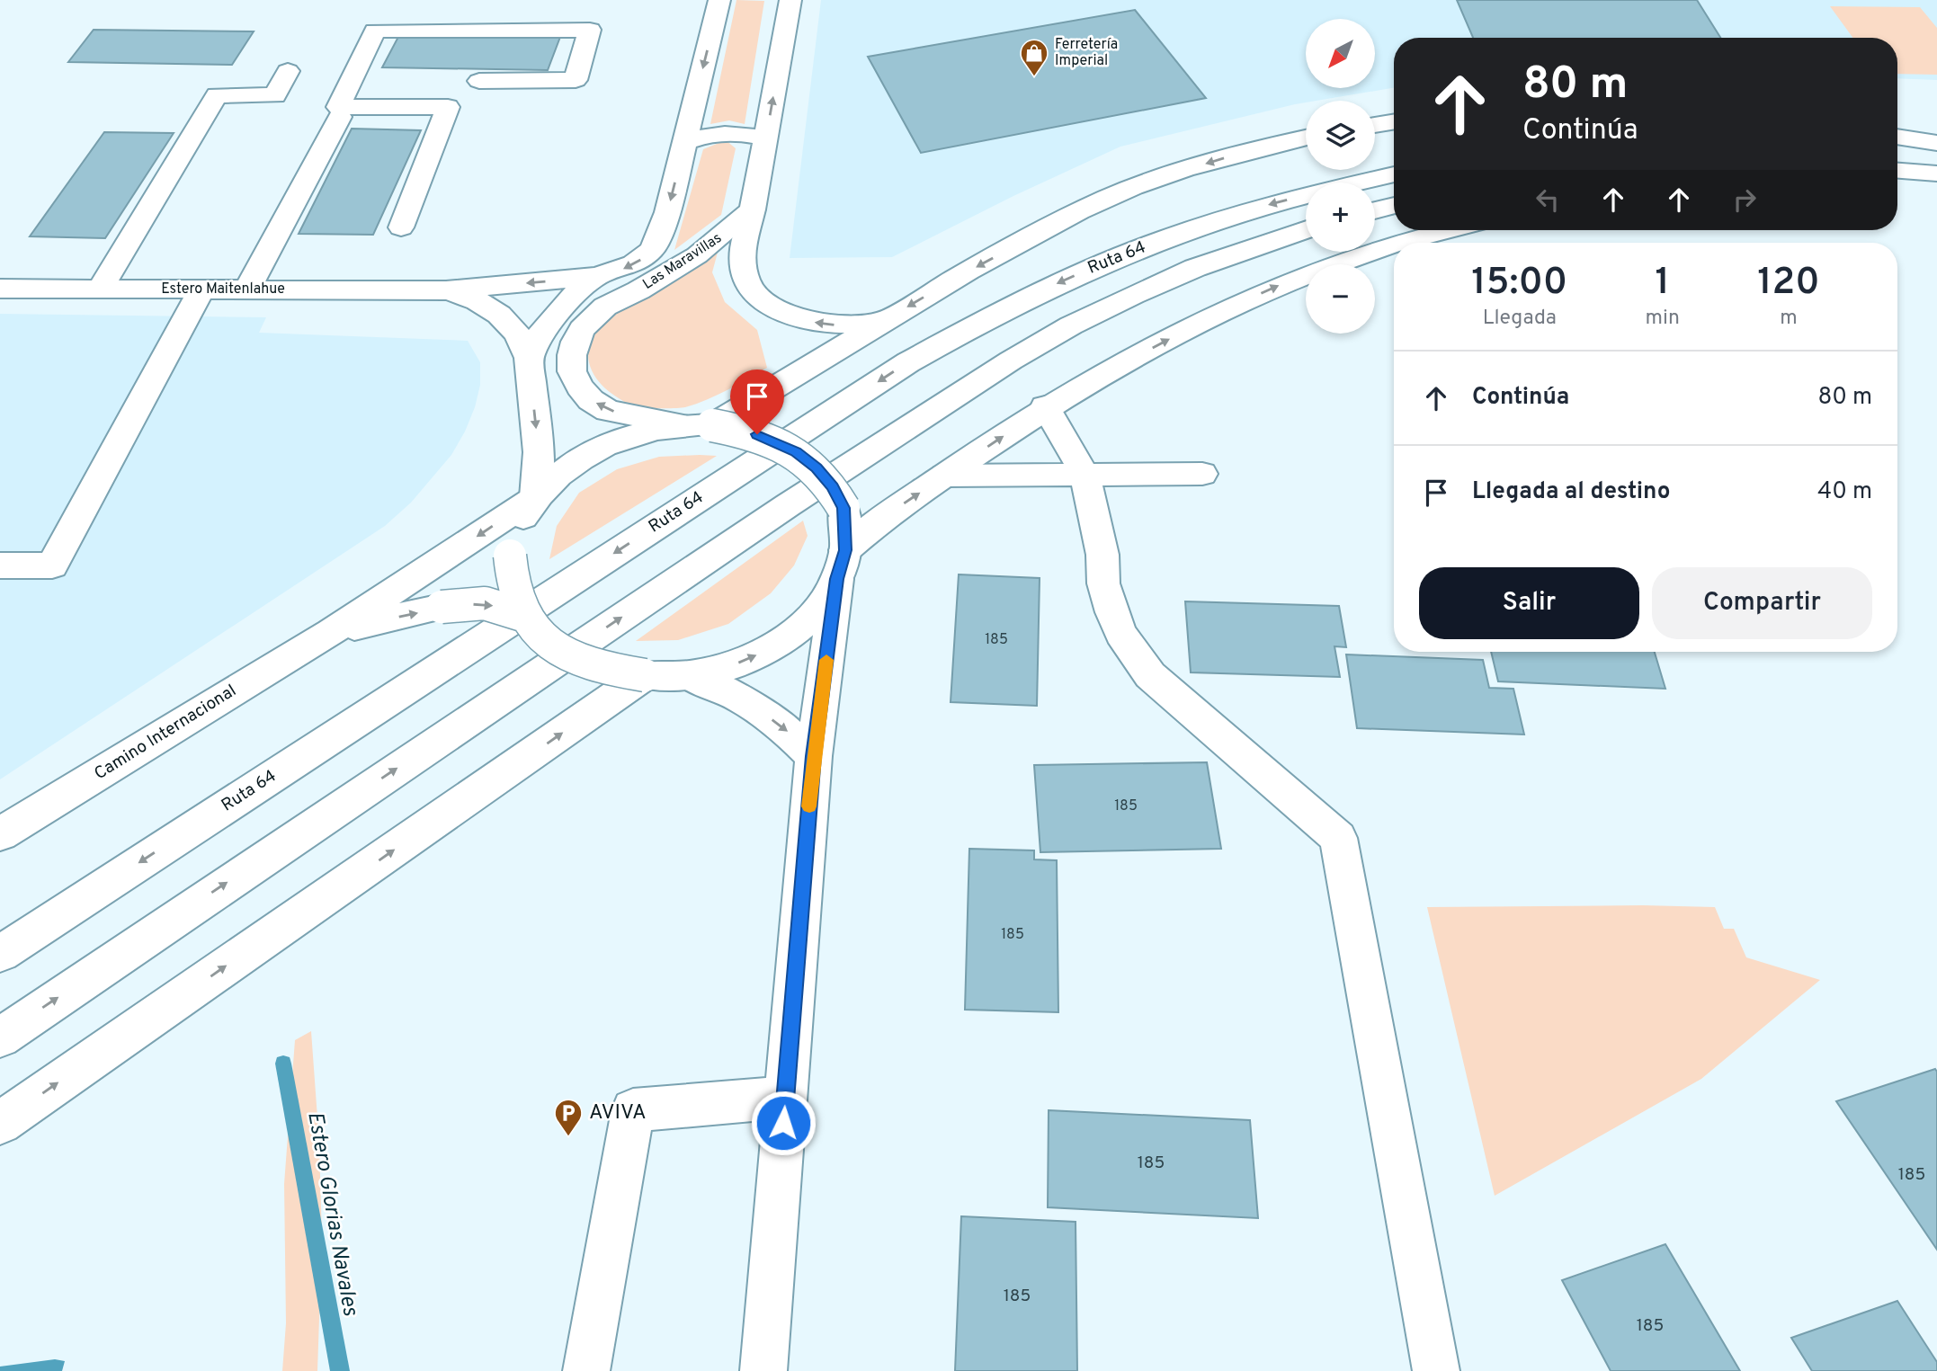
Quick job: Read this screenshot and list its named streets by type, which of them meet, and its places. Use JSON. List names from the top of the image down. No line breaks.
{"streets":{"main road":["Ruta 64","Las Maravillas","Estero Maitenlahue","Camino Internacional"]},"crossings":[["Las Maravillas","Estero Maitenlahue"]],"water":["Estero Glorias Navales"],"places":{"shop":["Ferretería Imperial"],"parking":["AVIVA"]},"house_numbers":["185","185","185","185","185","185","185"],"north":"bottom left","page":{"map_buttons":["+","−"],"turn":["80 m","Continúa"],"eta":["15:00","Llegada","1","min","120","m"],"list":[{"name":"Continúa","value":"80 m"},{"name":"Llegada al destino","value":"40 m"}],"buttons":["Salir","Compartir"]}}
